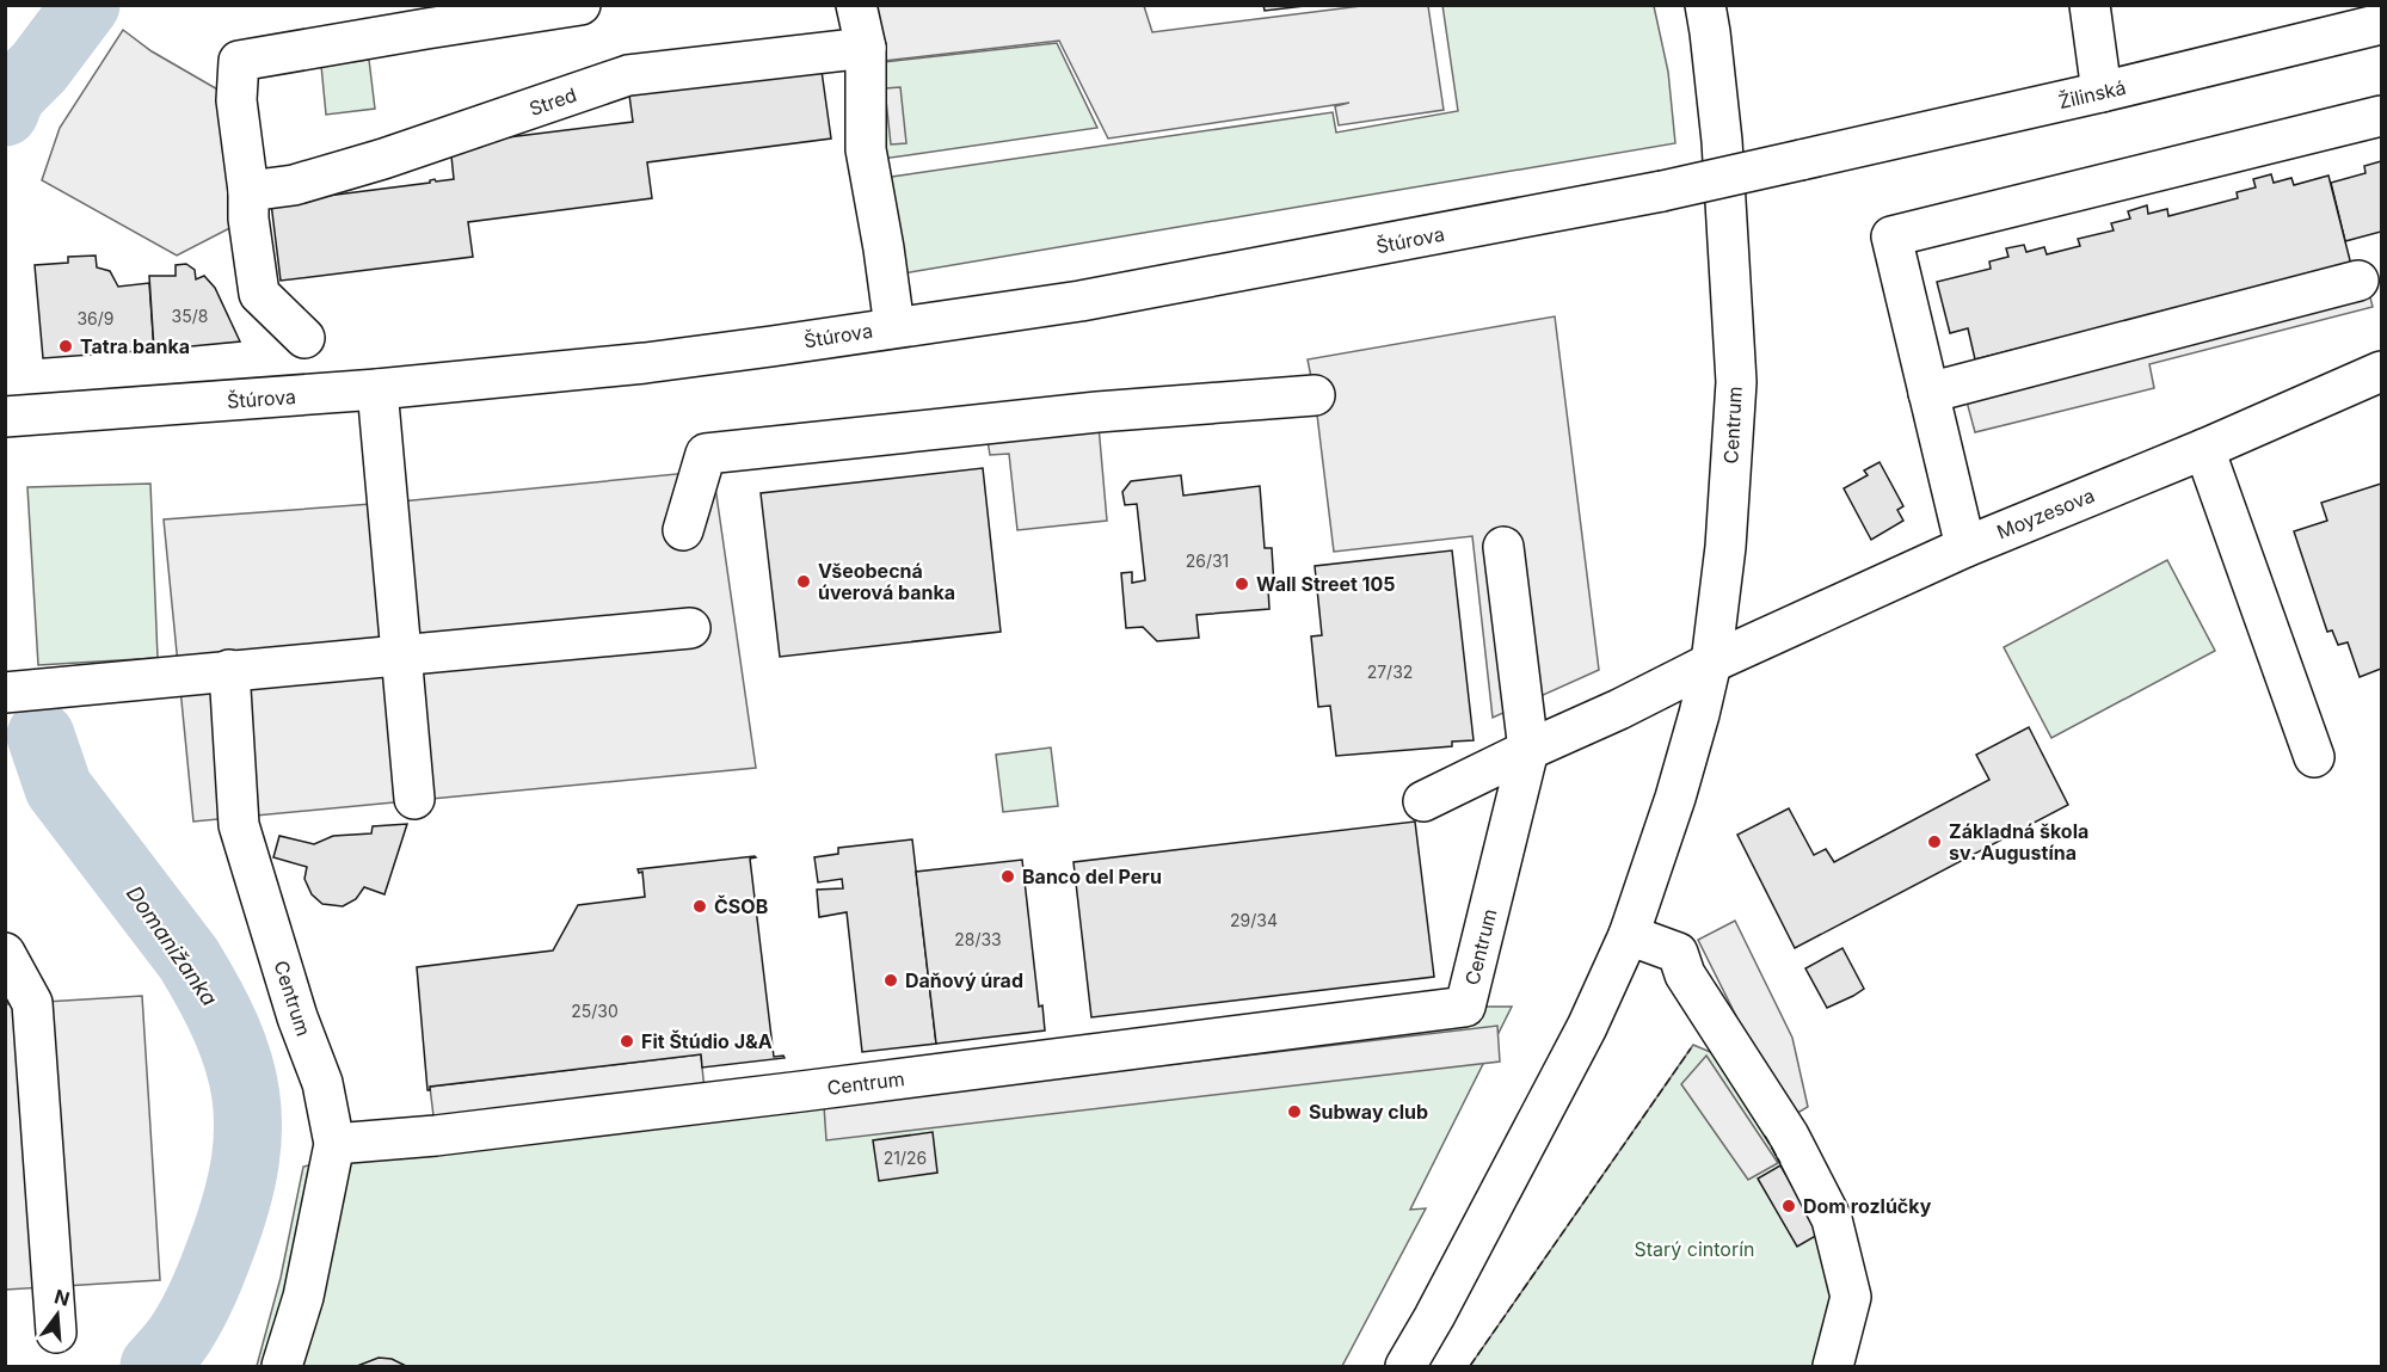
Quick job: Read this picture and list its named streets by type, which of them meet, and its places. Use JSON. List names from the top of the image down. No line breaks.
{"streets":{"street":["Žilinská","Stred","Štúrova","Centrum","Moyzesova"]},"crossings":[["Žilinská","Štúrova"],["Centrum","Moyzesova"]],"water":["Domanižanka"],"parks":["Starý cintorín"],"places":["Tatra banka","Všeobecná úverová banka","Wall Street 105","Základná škola sv. Augustína","Banco del Peru","ČSOB","Daňový úrad","Fit Štúdio J&A","Subway club","Dom rozlúčky"],"house_numbers":["35/8","36/9","26/31","27/32","29/34","28/33","25/30","21/26"],"north":"top"}
